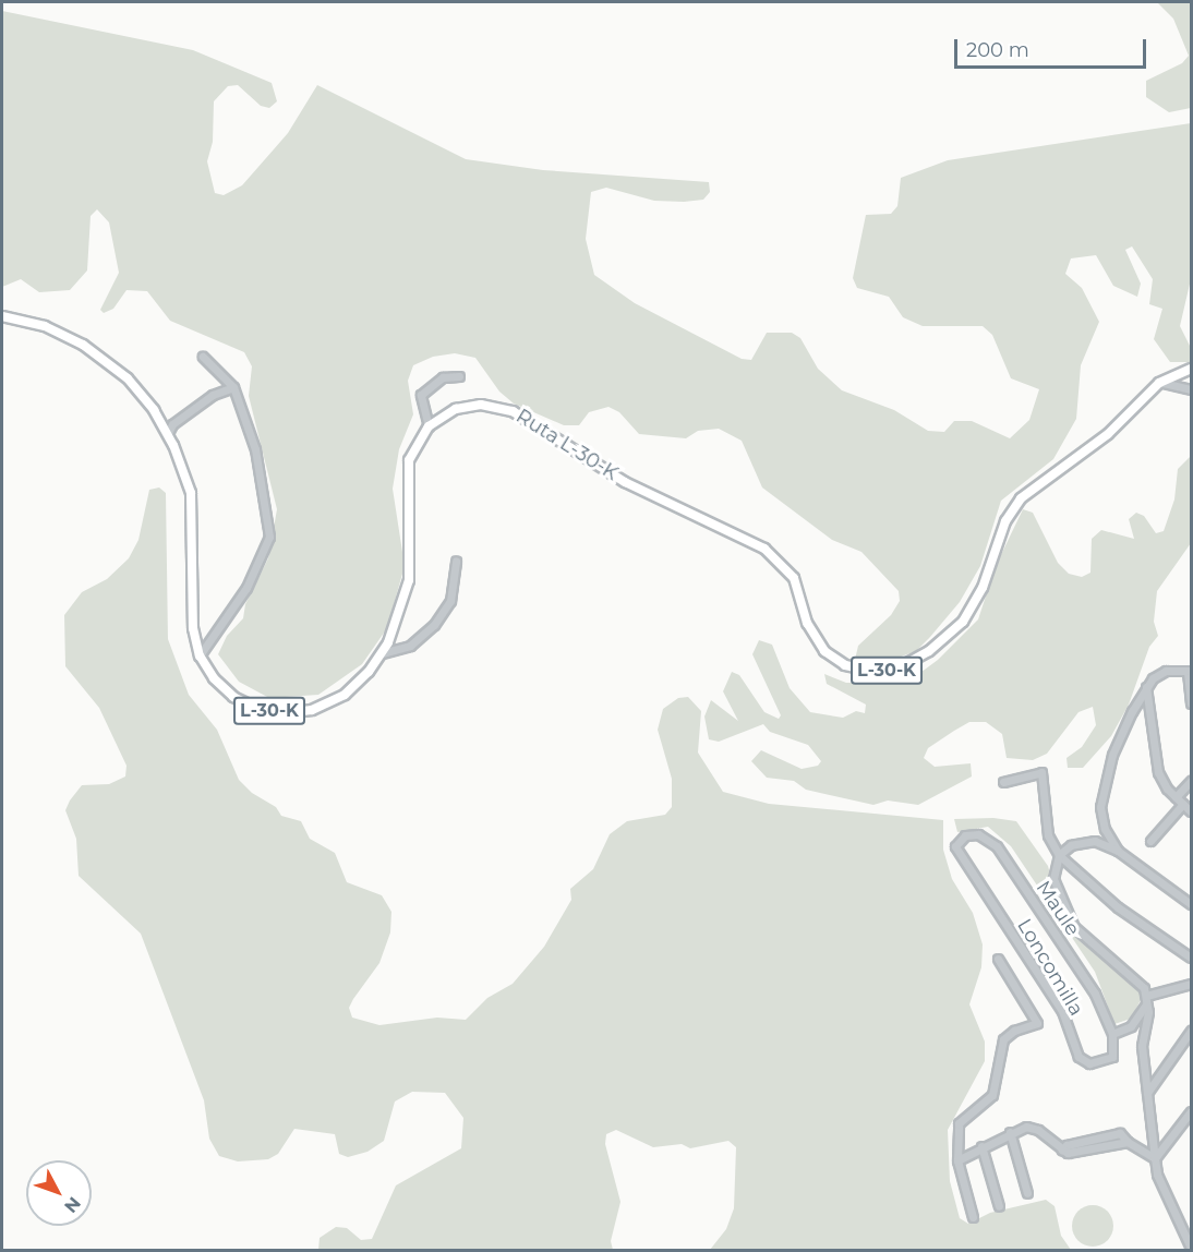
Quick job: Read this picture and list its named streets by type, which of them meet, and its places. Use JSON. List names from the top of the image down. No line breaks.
{"streets":{"main road":["Ruta L-30-K","L-30-K"],"street":["Maule","Loncomilla"]},"crossings":[["Ruta L-30-K","L-30-K"],["Maule","Loncomilla"]],"scale_bar":"200 m","north":"bottom right"}
